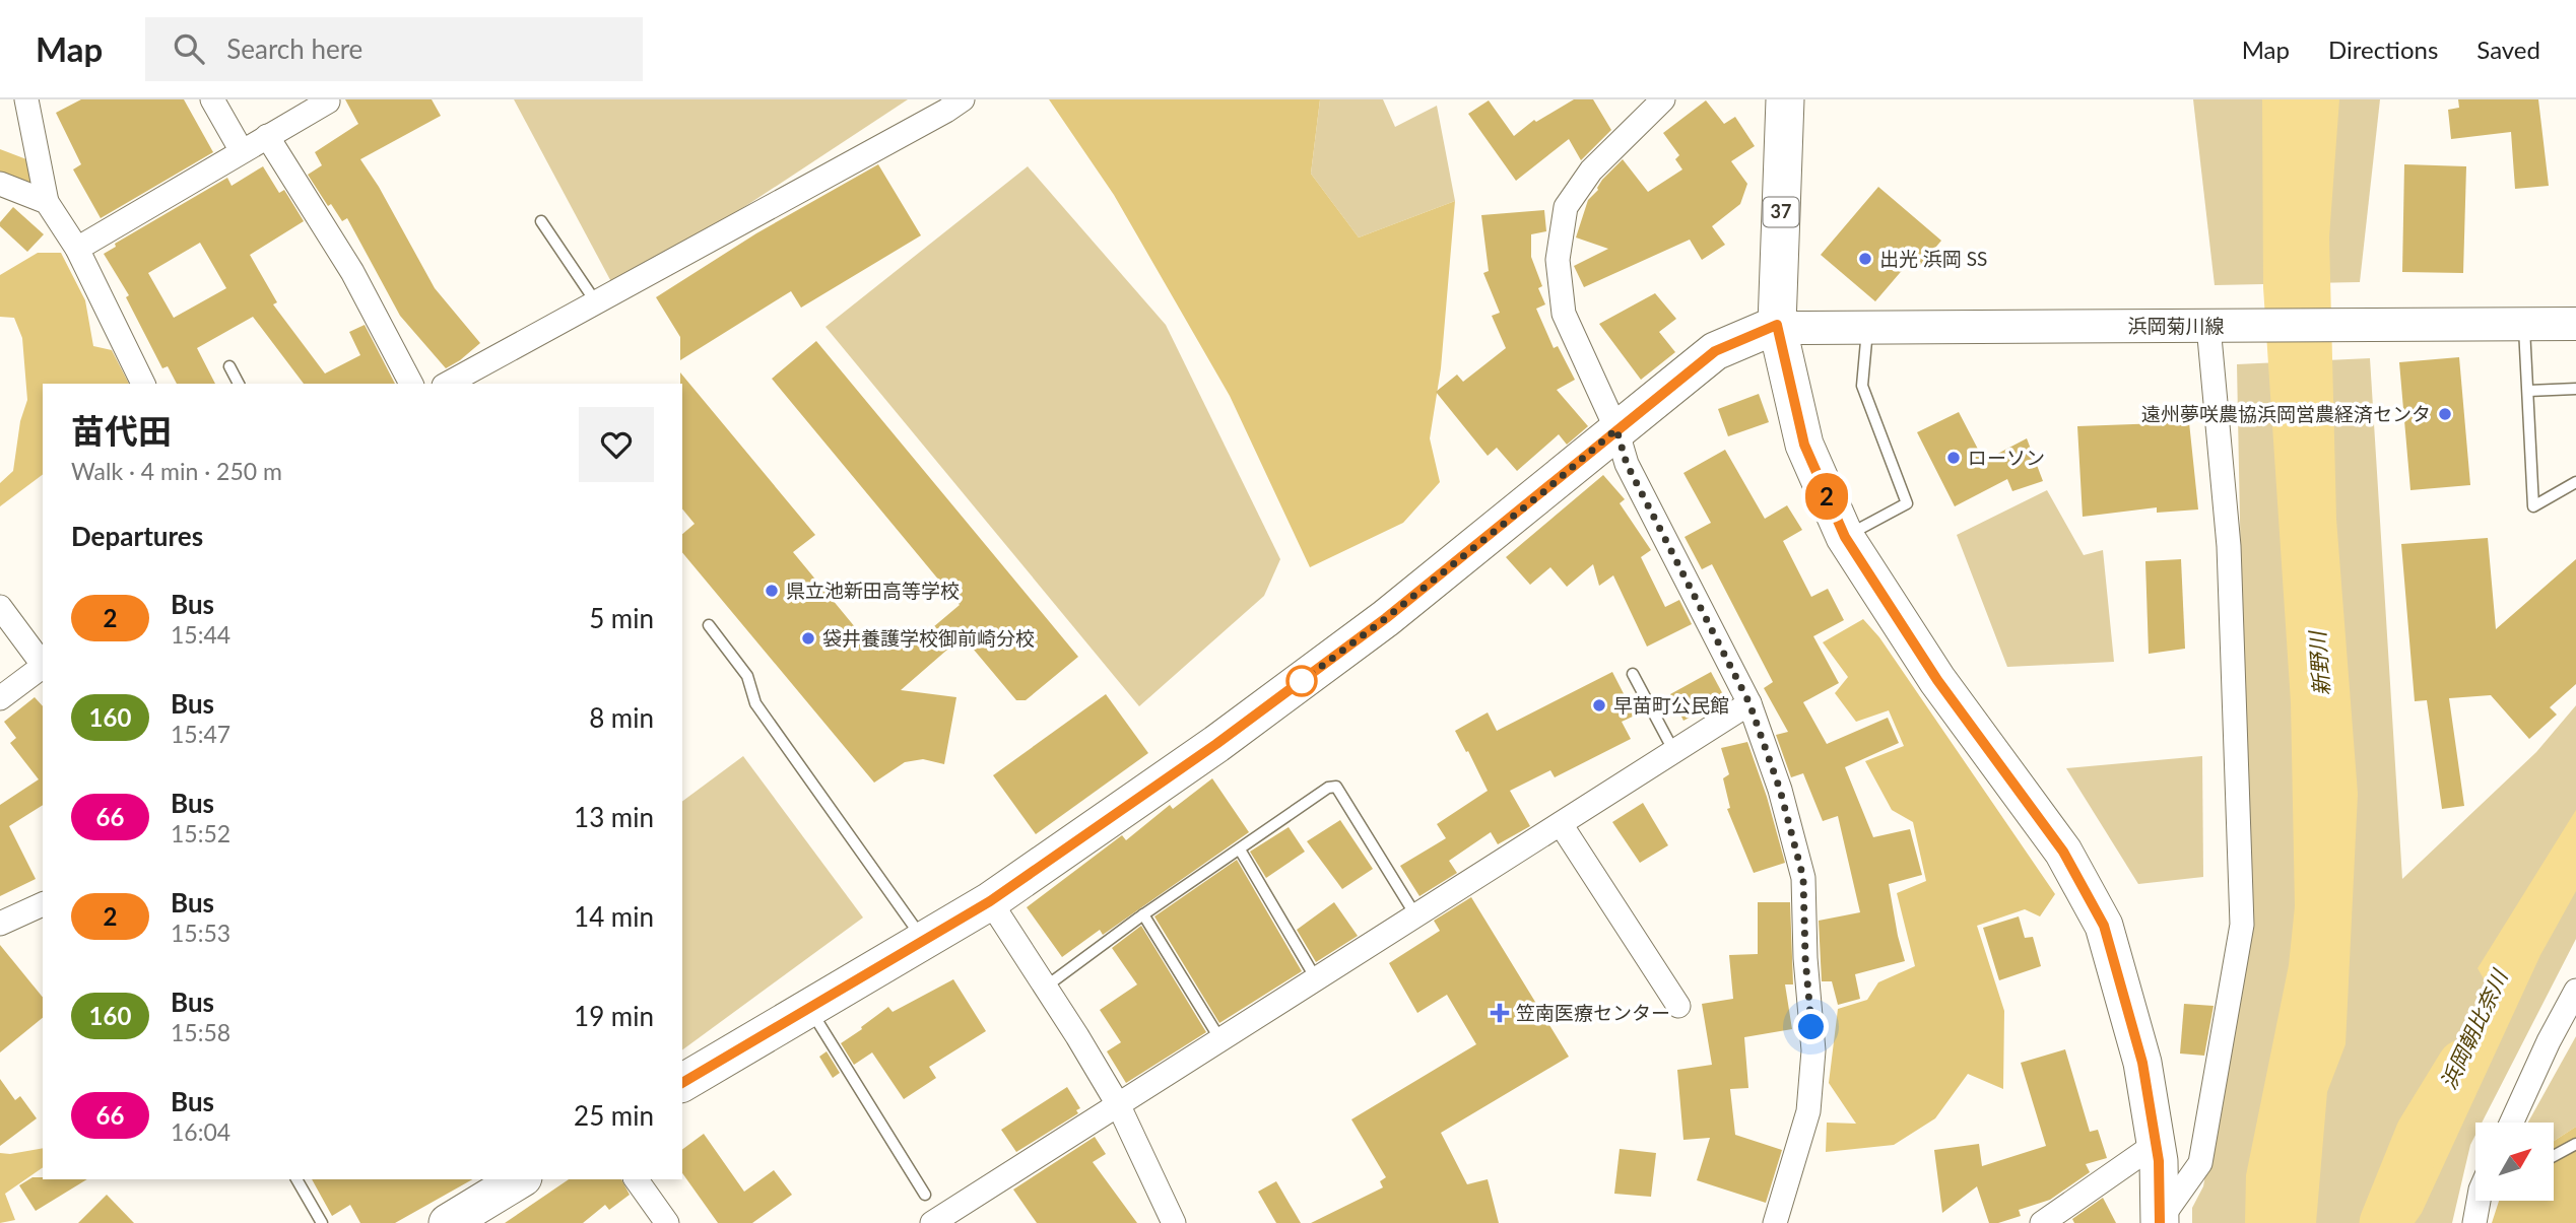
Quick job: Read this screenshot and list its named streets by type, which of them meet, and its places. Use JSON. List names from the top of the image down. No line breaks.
{"streets":{"main road":["37","浜岡菊川線"]},"crossings":[["37","浜岡菊川線"]],"water":["新野川","浜岡朝比奈川"],"places":{"other":["出光 浜岡 SS","遠州夢咲農協浜岡営農経済センタ","ローソン","県立池新田高等学校","袋井養護学校御前崎分校","早苗町公民館"],"health":["笠南医療センター"]},"lines":["bus line 2"],"north":"top right","page":{"header":"Map","search":"Search here","nav":["Map","Directions","Saved"],"on_map":"2","heading":[["苗代田","Walk · 4 min · 250 m"],"Departures"],"list":[{"mark":"2","name":"Bus","note":"15:44","value":"5 min"},{"mark":"160","name":"Bus","note":"15:47","value":"8 min"},{"mark":"66","name":"Bus","note":"15:52","value":"13 min"},{"mark":"2","name":"Bus","note":"15:53","value":"14 min"},{"mark":"160","name":"Bus","note":"15:58","value":"19 min"},{"mark":"66","name":"Bus","note":"16:04","value":"25 min"}]}}
